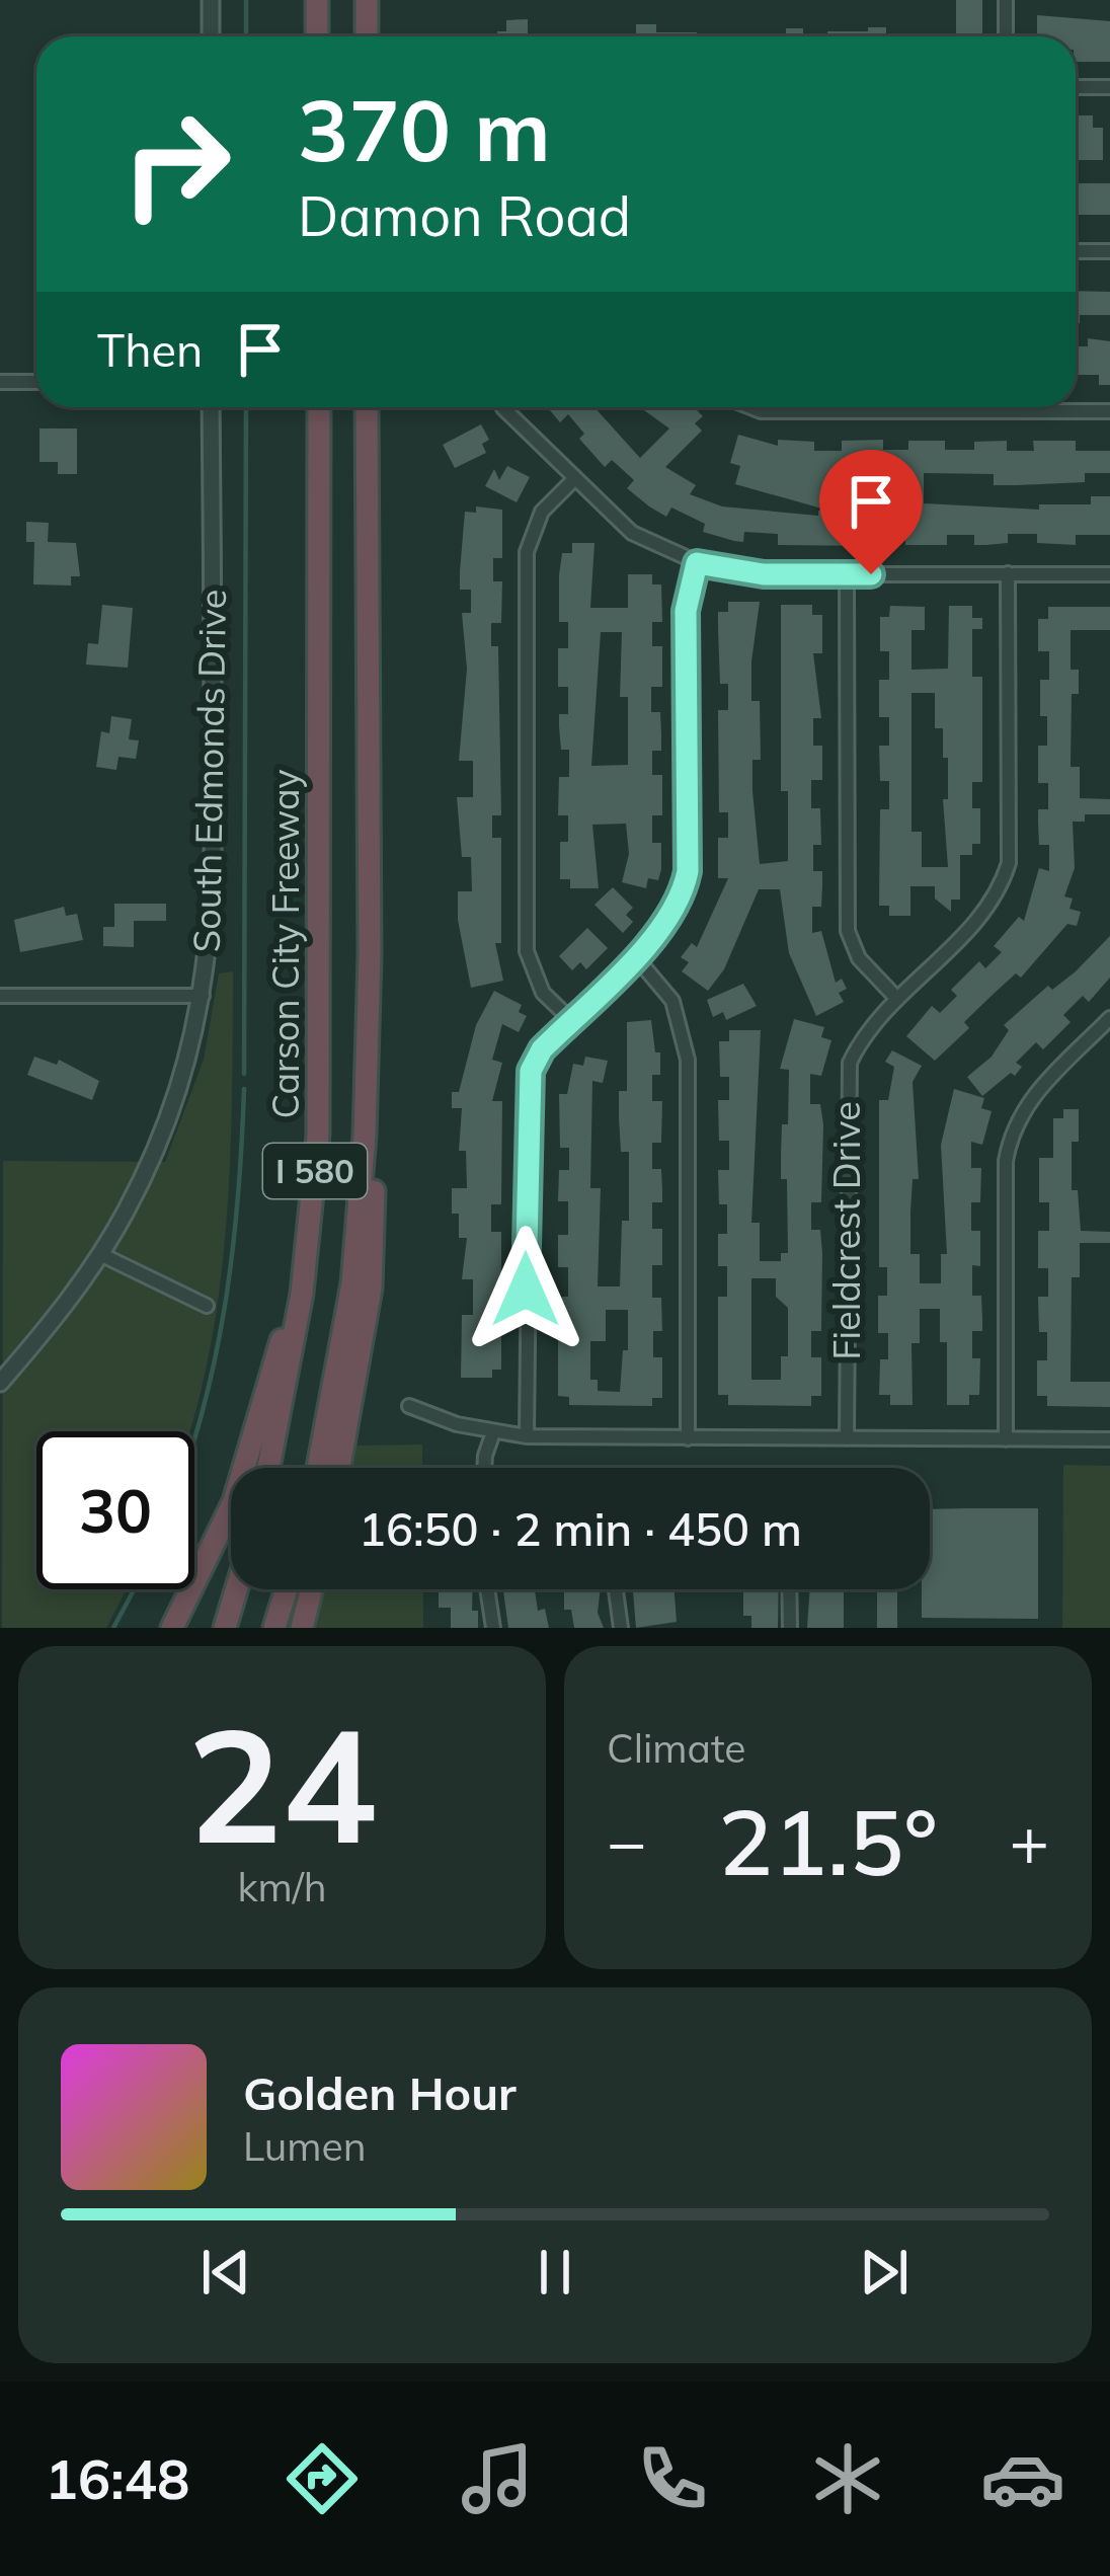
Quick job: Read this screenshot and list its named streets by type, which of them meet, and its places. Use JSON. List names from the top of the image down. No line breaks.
{"streets":{"highway":["Carson City Freeway","I 580"],"street":["South Edmonds Drive","Fieldcrest Drive"]},"page":{"turn":["370 m","Damon Road"],"then":"Then","limit":"30","trip":"16:50 · 2 min · 450 m","tile":[["24","km/h"],"Climate"],"heat":["−","21.5°","+"],"song":["Golden Hour","Lumen"],"tabs":"16:48"}}
